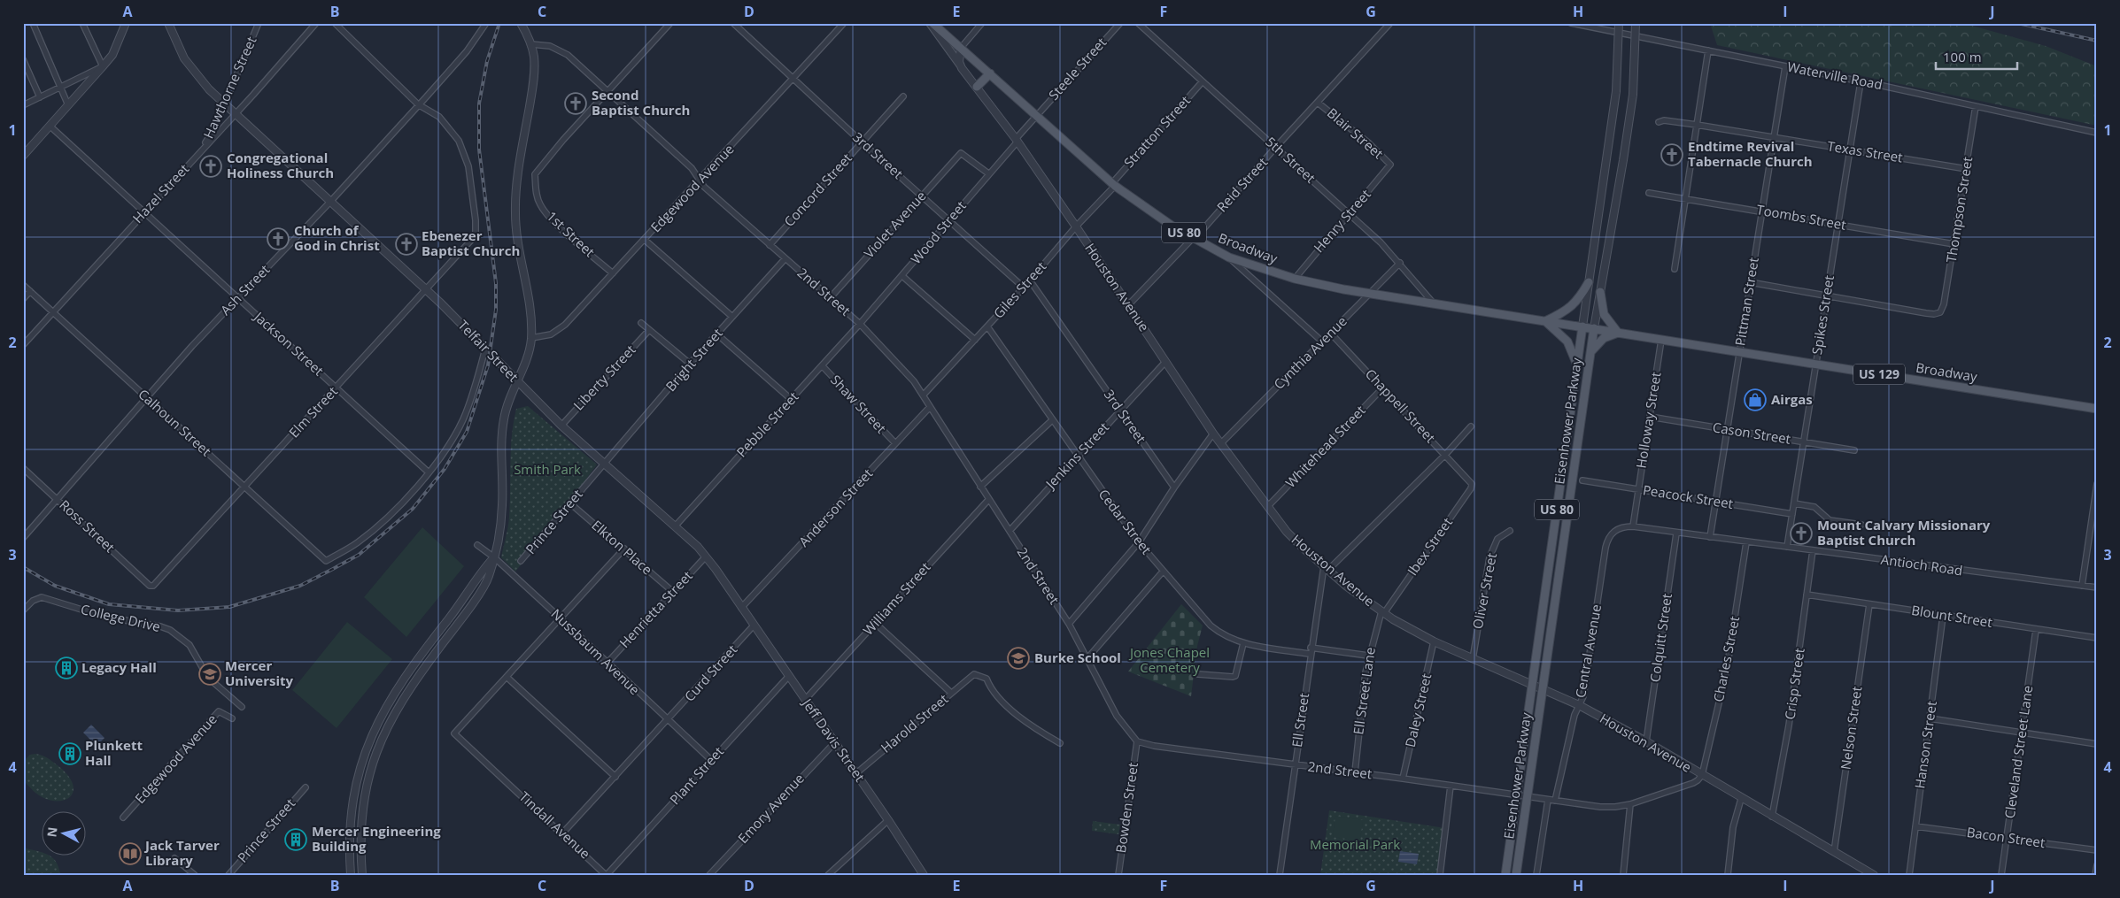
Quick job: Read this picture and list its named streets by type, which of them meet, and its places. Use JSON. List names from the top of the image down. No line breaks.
{"streets":{"main road":["US 80","Broadway","US 129","Eisenhower Parkway"],"street":["Steele Street","Waterville Road","Hawthorne Street","Stratton Street","Blair Street","Texas Street","3rd Street","5th Street","Reid Street","Edgewood Avenue","Concord Street","Hazel Street","Thompson Street","Toombs Street","Henry Street","Violet Avenue","Wood Street","1st Street","Houston Avenue","Ash Street","Giles Street","2nd Street","Pittman Street","Spikes Street","Jackson Street","Telfair Street","Cynthia Avenue","Bright Street","Liberty Street","Shaw Street","Chappell Street","Elm Street","Holloway Street","Calhoun Street","Pebble Street","Cason Street","Whitehead Street","Jenkins Street","Peacock Street","Anderson Street","Prince Street","Cedar Street","Ross Street","Ibex Street","Elkton Place","Antioch Road","Oliver Street","Williams Street","Henrietta Street","Blount Street","College Drive","Colquitt Street","Central Avenue","Nussbaum Avenue","Charles Street","Curd Street","Crisp Street","Ell Street Lane","Daley Street","Ell Street","Harold Street","Nelson Street","Jeff Davis Street","Hanson Street","Cleveland Street Lane","Plant Street","Bowden Street","Emory Avenue","Tindall Avenue","Bacon Street"]},"crossings":[["Steele Street","Wood Street"],["Steele Street","Broadway"],["Waterville Road","Thompson Street"],["Waterville Road","Pittman Street"],["Waterville Road","Spikes Street"],["Hawthorne Street","Hazel Street"],["Hawthorne Street","Telfair Street"],["Stratton Street","5th Street"],["Stratton Street","Broadway"],["Stratton Street","Giles Street"],["Blair Street","Reid Street"],["Blair Street","Henry Street"],["Texas Street","Thompson Street"],["Texas Street","Pittman Street"],["Texas Street","Spikes Street"],["3rd Street","Edgewood Avenue"],["3rd Street","Concord Street"],["3rd Street","Violet Avenue"],["3rd Street","Wood Street"],["3rd Street","Giles Street"],["3rd Street","Jenkins Street"],["5th Street","Reid Street"],["5th Street","Henry Street"],["5th Street","Broadway"],["5th Street","Cynthia Avenue"],["Reid Street","Broadway"],["Reid Street","Houston Avenue"],["Edgewood Avenue","1st Street"],["Edgewood Avenue","2nd Street"],["Concord Street","2nd Street"],["Hazel Street","Jackson Street"],["Hazel Street","Telfair Street"],["Hazel Street","Calhoun Street"],["Thompson Street","Toombs Street"],["Thompson Street","Spikes Street"],["Toombs Street","Pittman Street"],["Toombs Street","Spikes Street"],["Henry Street","Broadway"],["Violet Avenue","Wood Street"],["Violet Avenue","2nd Street"],["Wood Street","Broadway"],["Wood Street","Houston Avenue"],["Wood Street","2nd Street"],["Wood Street","Pebble Street"],["US 80","Broadway"],["US 80","US 129"],["US 80","Eisenhower Parkway"],["1st Street","2nd Street"],["Broadway","Giles Street"],["Broadway","Pittman Street"],["Broadway","Spikes Street"],["Broadway","Cynthia Avenue"],["Broadway","US 129"],["Broadway","Holloway Street"],["Houston Avenue","Giles Street"],["Houston Avenue","2nd Street"],["Houston Avenue","Cynthia Avenue"],["Houston Avenue","Eisenhower Parkway"],["Houston Avenue","Whitehead Street"],["Houston Avenue","Jenkins Street"],["Houston Avenue","Ibex Street"],["Houston Avenue","Oliver Street"],["Houston Avenue","Colquitt Street"],["Houston Avenue","Central Avenue"],["Houston Avenue","Charles Street"],["Houston Avenue","Crisp Street"],["Houston Avenue","Ell Street Lane"],["Houston Avenue","Daley Street"],["Houston Avenue","Ell Street"],["Houston Avenue","Nelson Street"],["Ash Street","Jackson Street"],["Ash Street","Telfair Street"],["Ash Street","Elm Street"],["Ash Street","Calhoun Street"],["Ash Street","Ross Street"],["Giles Street","2nd Street"],["Giles Street","Cedar Street"],["2nd Street","Bright Street"],["2nd Street","Eisenhower Parkway"],["2nd Street","Pebble Street"],["2nd Street","Jenkins Street"],["2nd Street","Anderson Street"],["2nd Street","Williams Street"],["2nd Street","Central Avenue"],["2nd Street","Charles Street"],["2nd Street","Ell Street Lane"],["2nd Street","Daley Street"],["2nd Street","Ell Street"],["2nd Street","Bowden Street"],["Pittman Street","Cason Street"],["Pittman Street","Peacock Street"],["Pittman Street","Antioch Road"],["Spikes Street","Cason Street"],["Spikes Street","Peacock Street"],["Spikes Street","Antioch Road"],["Jackson Street","Elm Street"],["Jackson Street","Calhoun Street"],["Telfair Street","Bright Street"],["Telfair Street","Liberty Street"],["Telfair Street","Elm Street"],["Telfair Street","Pebble Street"],["Telfair Street","Anderson Street"],["Telfair Street","Prince Street"],["Telfair Street","Henrietta Street"],["Telfair Street","Jeff Davis Street"],["Cynthia Avenue","Chappell Street"],["Bright Street","Prince Street"],["US 129","Holloway Street"],["US 129","Eisenhower Parkway"],["Shaw Street","Pebble Street"],["Shaw Street","Anderson Street"],["Chappell Street","Whitehead Street"],["Chappell Street","Ibex Street"],["Elm Street","Calhoun Street"],["Elm Street","Ross Street"],["Holloway Street","Cason Street"],["Holloway Street","Peacock Street"],["Holloway Street","Antioch Road"],["Jenkins Street","Cedar Street"],["Anderson Street","Jeff Davis Street"],["Prince Street","Elkton Place"],["Cedar Street","Ell Street"],["Ibex Street","Ell Street Lane"],["Elkton Place","Henrietta Street"],["Antioch Road","Colquitt Street"],["Antioch Road","Central Avenue"],["Antioch Road","Charles Street"],["Antioch Road","Crisp Street"],["Williams Street","Jeff Davis Street"],["Henrietta Street","Nussbaum Avenue"],["Blount Street","Crisp Street"],["Blount Street","Nelson Street"],["Blount Street","Hanson Street"],["Blount Street","Cleveland Street Lane"],["Nussbaum Avenue","Curd Street"],["Nussbaum Avenue","Plant Street"],["Curd Street","Jeff Davis Street"],["Curd Street","Tindall Avenue"],["Harold Street","Jeff Davis Street"],["Jeff Davis Street","Plant Street"],["Jeff Davis Street","Emory Avenue"],["Hanson Street","Bacon Street"],["Cleveland Street Lane","Bacon Street"],["Plant Street","Tindall Avenue"]],"parks":["Smith Park","Jones Chapel Cemetery","Memorial Park"],"places":{"church":["Second Baptist Church","Endtime Revival Tabernacle Church","Congregational Holiness Church","Church of God in Christ","Ebenezer Baptist Church","Mount Calvary Missionary Baptist Church"],"shop":["Airgas"],"school or university":["Burke School","Mercer University"],"building":["Legacy Hall","Plunkett Hall","Mercer Engineering Building"],"library":["Jack Tarver Library"]},"scale_bar":"100 m","north":"left","grid":{"columns":["A","B","C","D","E","F","G","H","I","J"],"rows":["1","2","3","4"]}}
